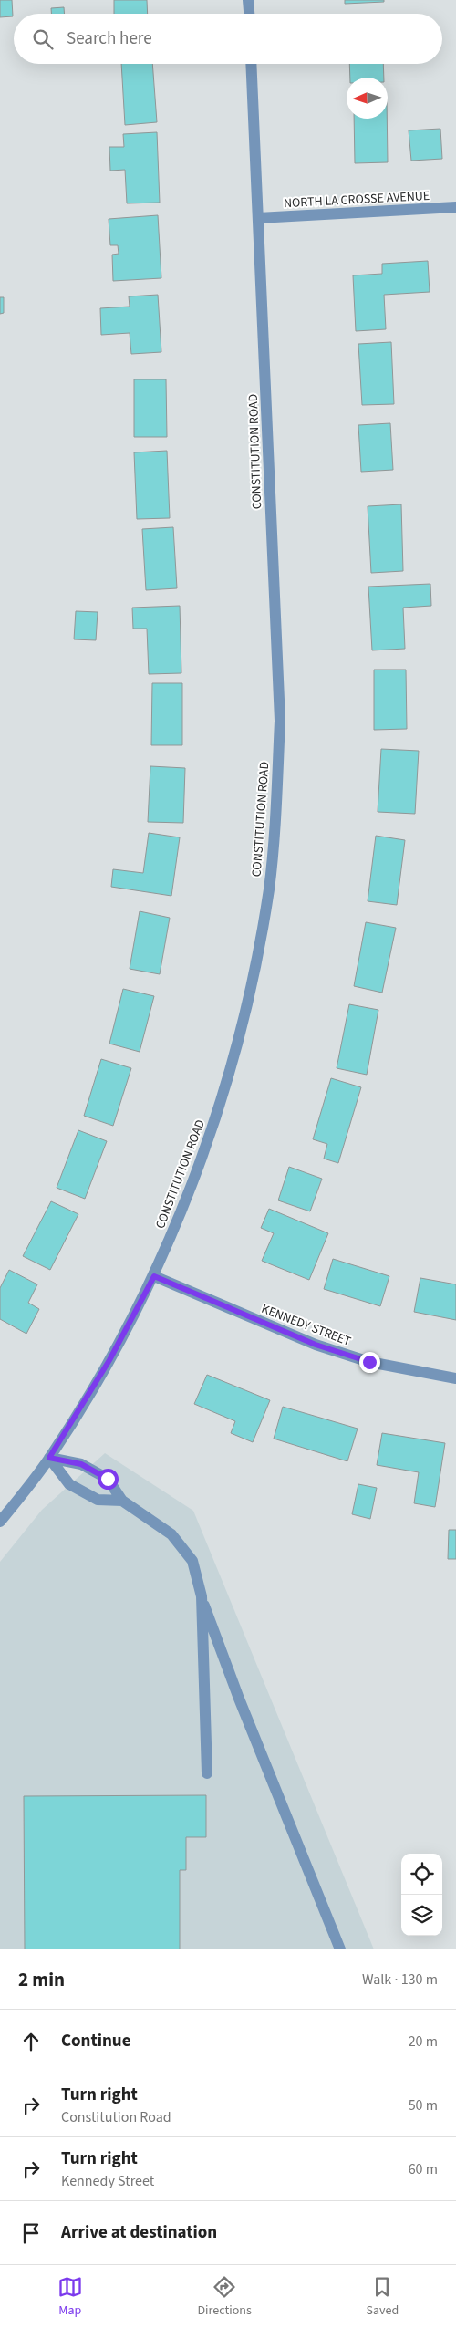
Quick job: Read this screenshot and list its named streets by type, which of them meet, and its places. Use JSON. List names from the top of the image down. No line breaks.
{"streets":{"street":["NORTH LA CROSSE AVENUE","CONSTITUTION ROAD","KENNEDY STREET"]},"crossings":[["NORTH LA CROSSE AVENUE","CONSTITUTION ROAD"],["CONSTITUTION ROAD","KENNEDY STREET"]],"north":"left","page":{"search":"Search here","heading":["2 min","Walk · 130 m"],"list":[["Continue","20 m"],["Turn right","Constitution Road","50 m"],["Turn right","Kennedy Street","60 m"],"Arrive at destination"],"nav":["Map","Directions","Saved"]}}
